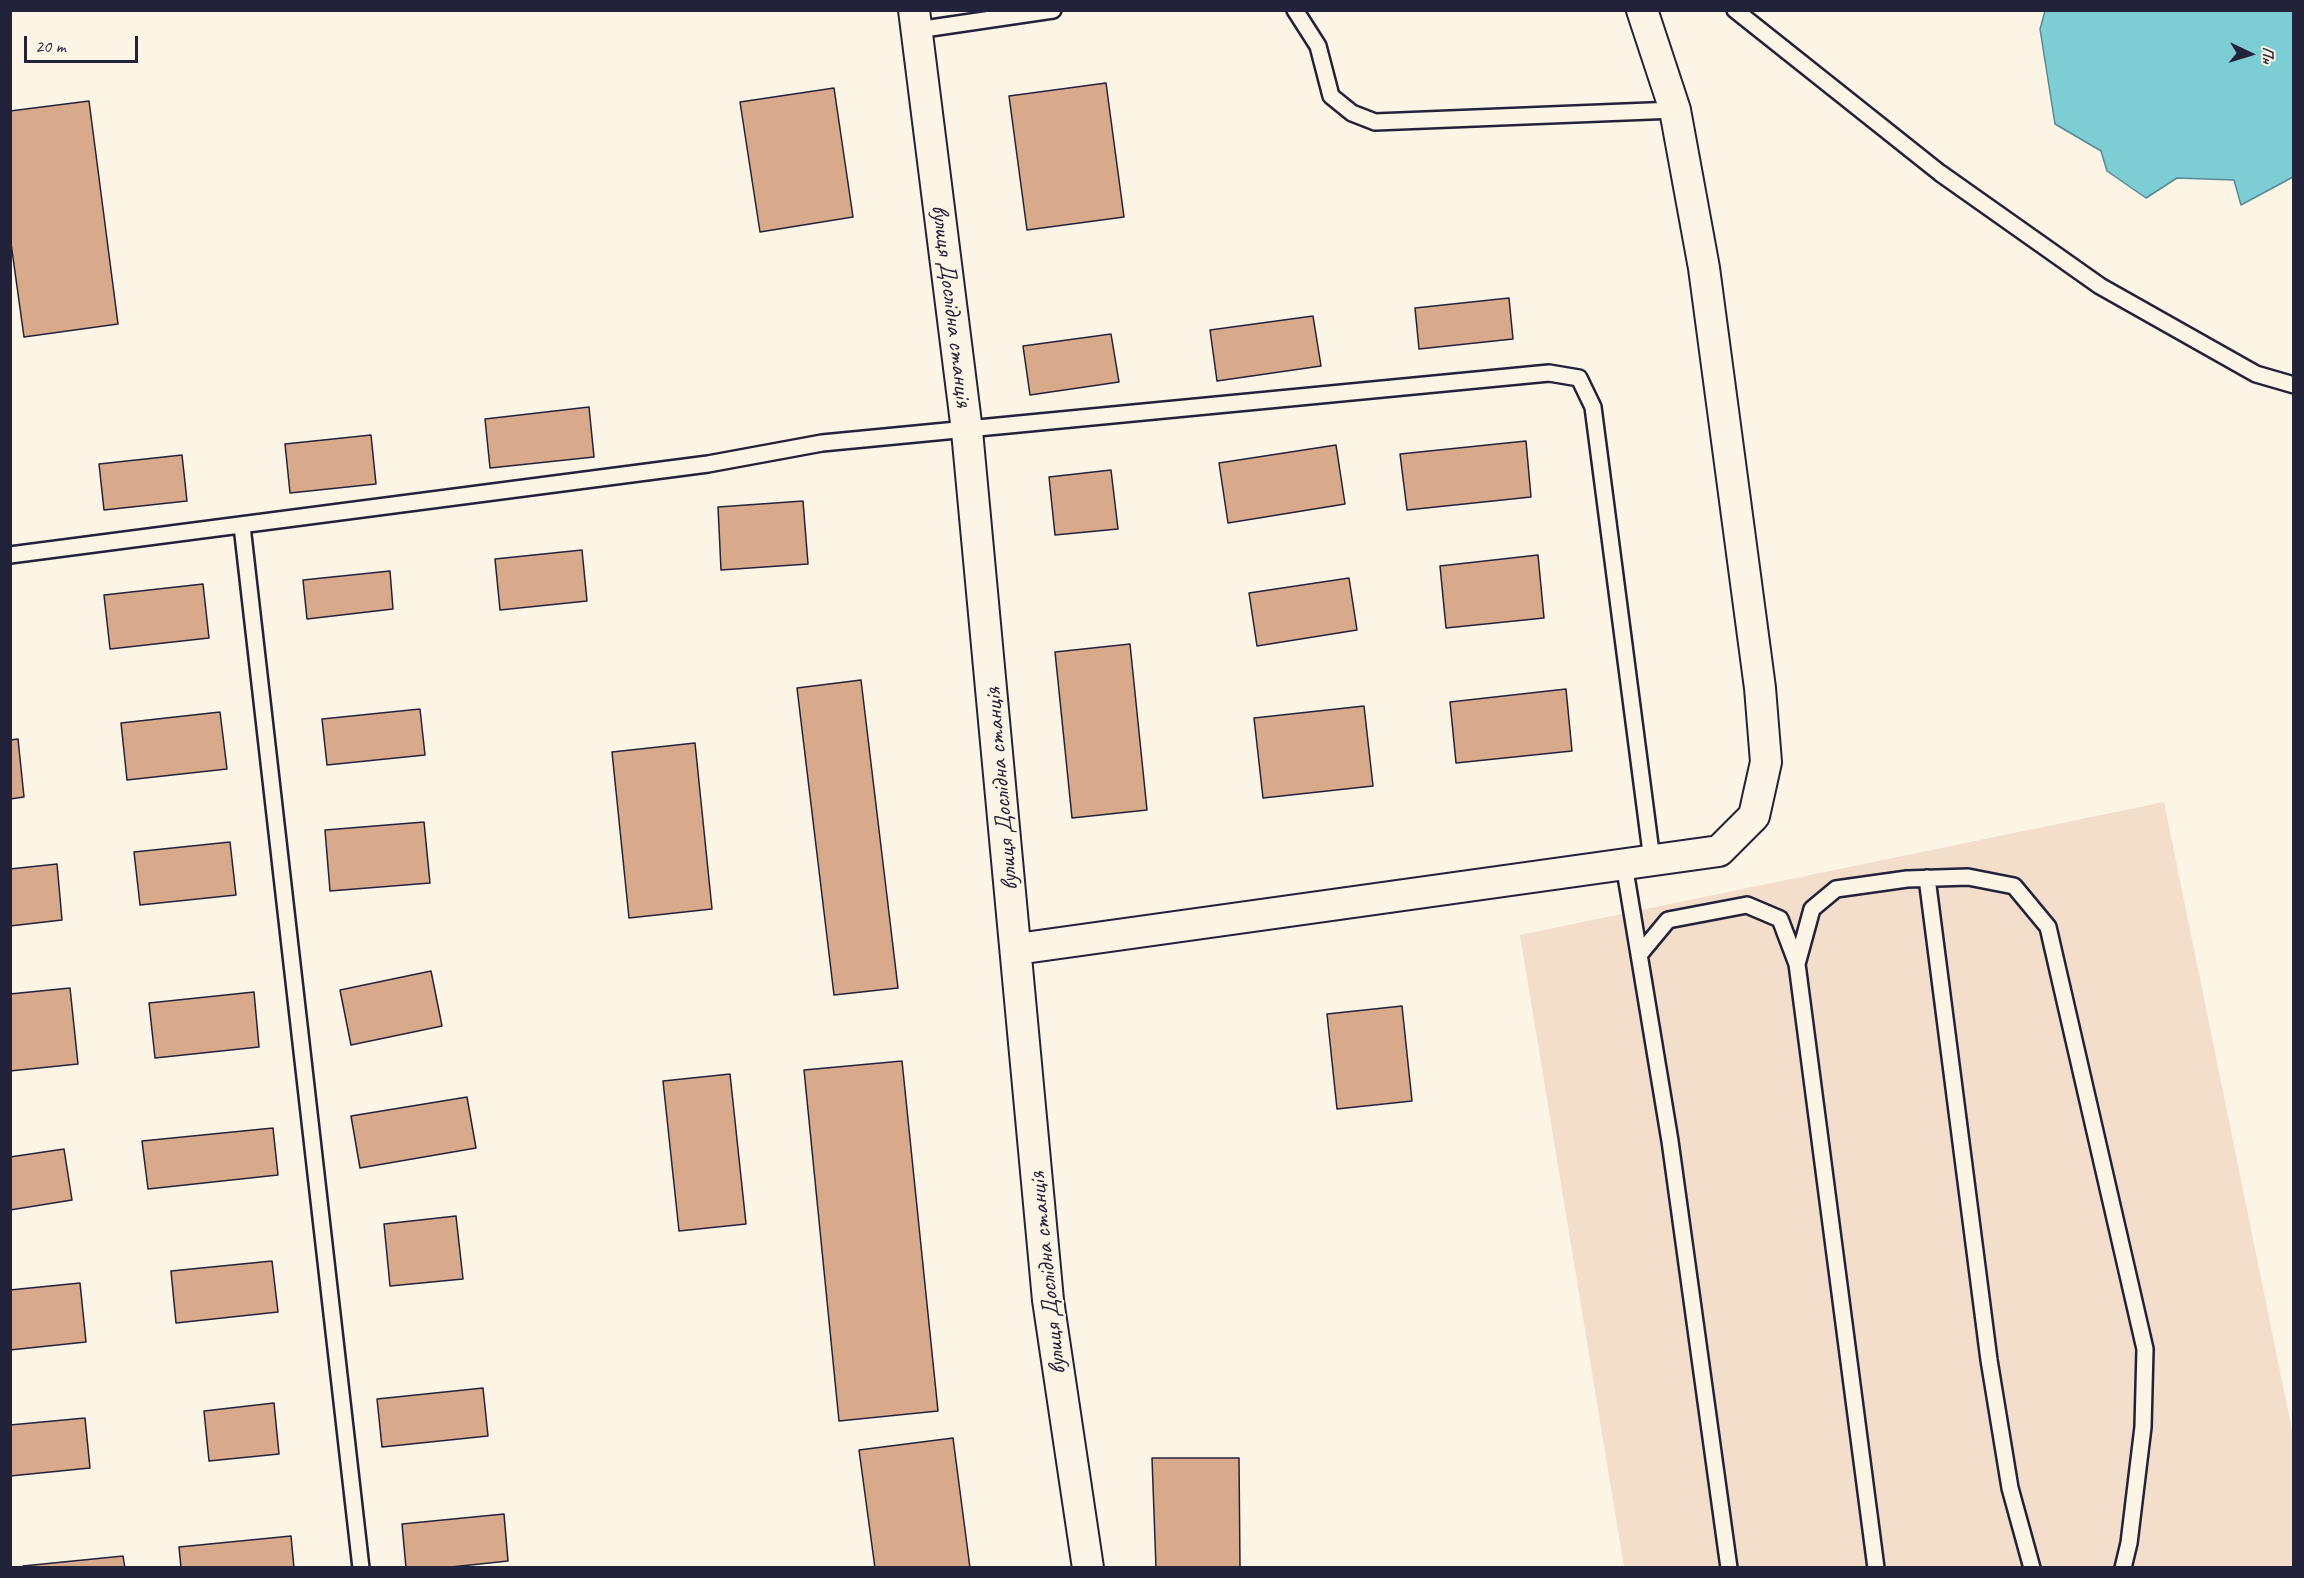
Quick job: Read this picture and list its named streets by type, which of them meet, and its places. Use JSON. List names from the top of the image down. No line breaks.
{"streets":{"street":["вулиця Дослідна станція"]},"scale_bar":"20 m","north":"right"}
